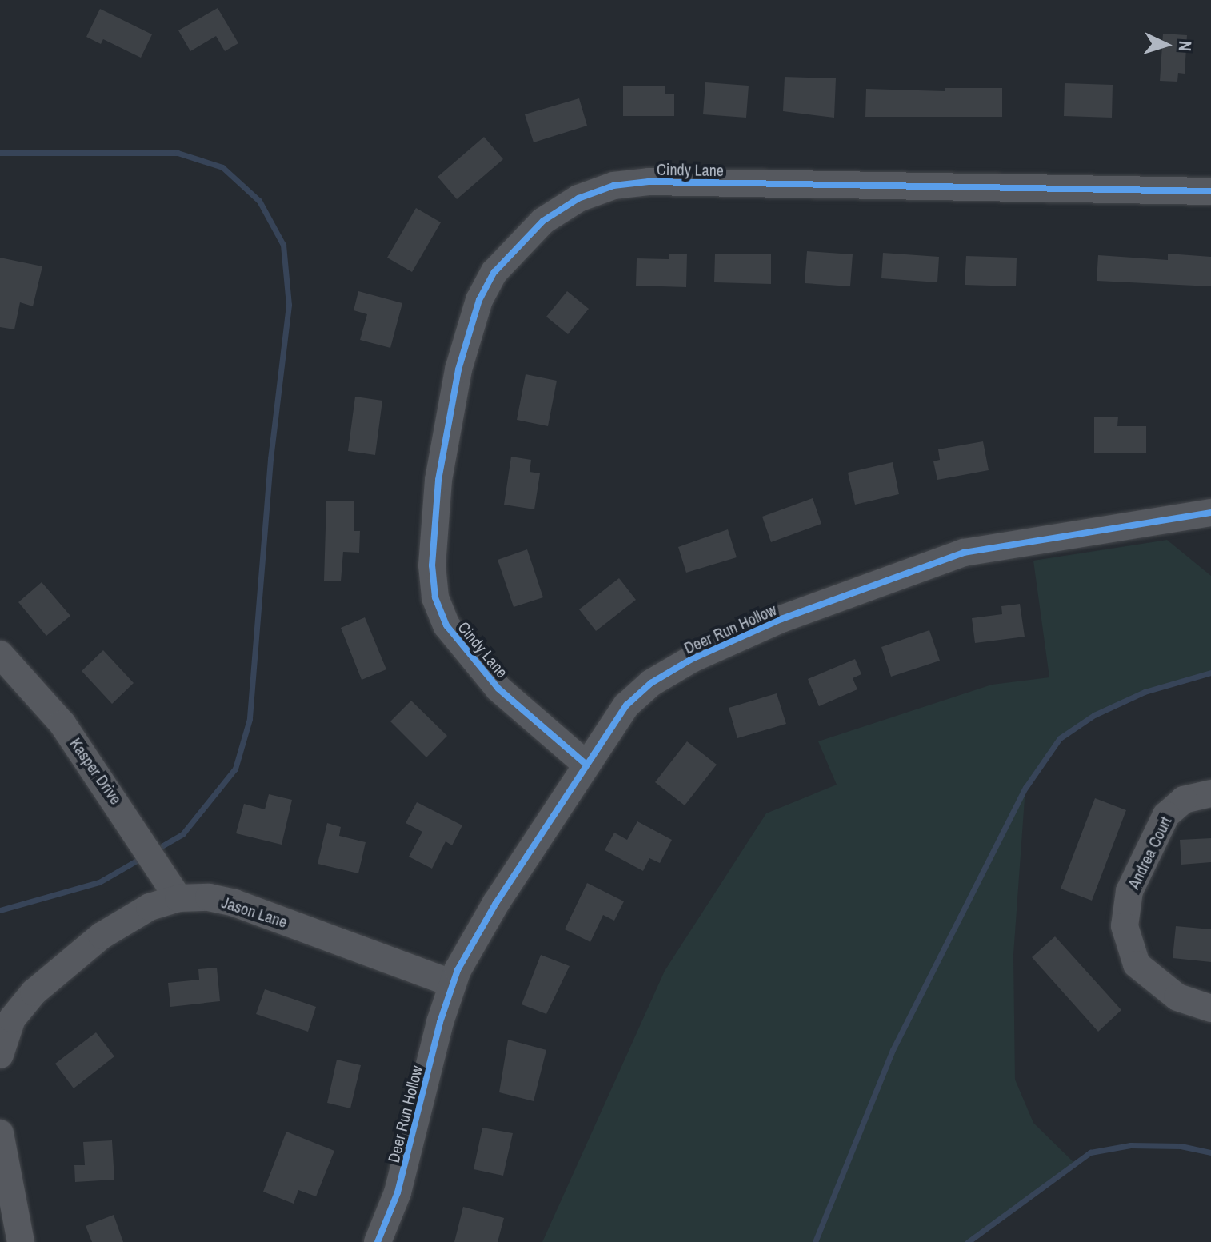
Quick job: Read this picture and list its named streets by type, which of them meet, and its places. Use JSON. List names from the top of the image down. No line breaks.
{"streets":{"street":["Cindy Lane","Deer Run Hollow","Kasper Drive","Andrea Court","Jason Lane"]},"crossings":[["Cindy Lane","Deer Run Hollow"],["Deer Run Hollow","Jason Lane"],["Kasper Drive","Jason Lane"]],"north":"right"}
